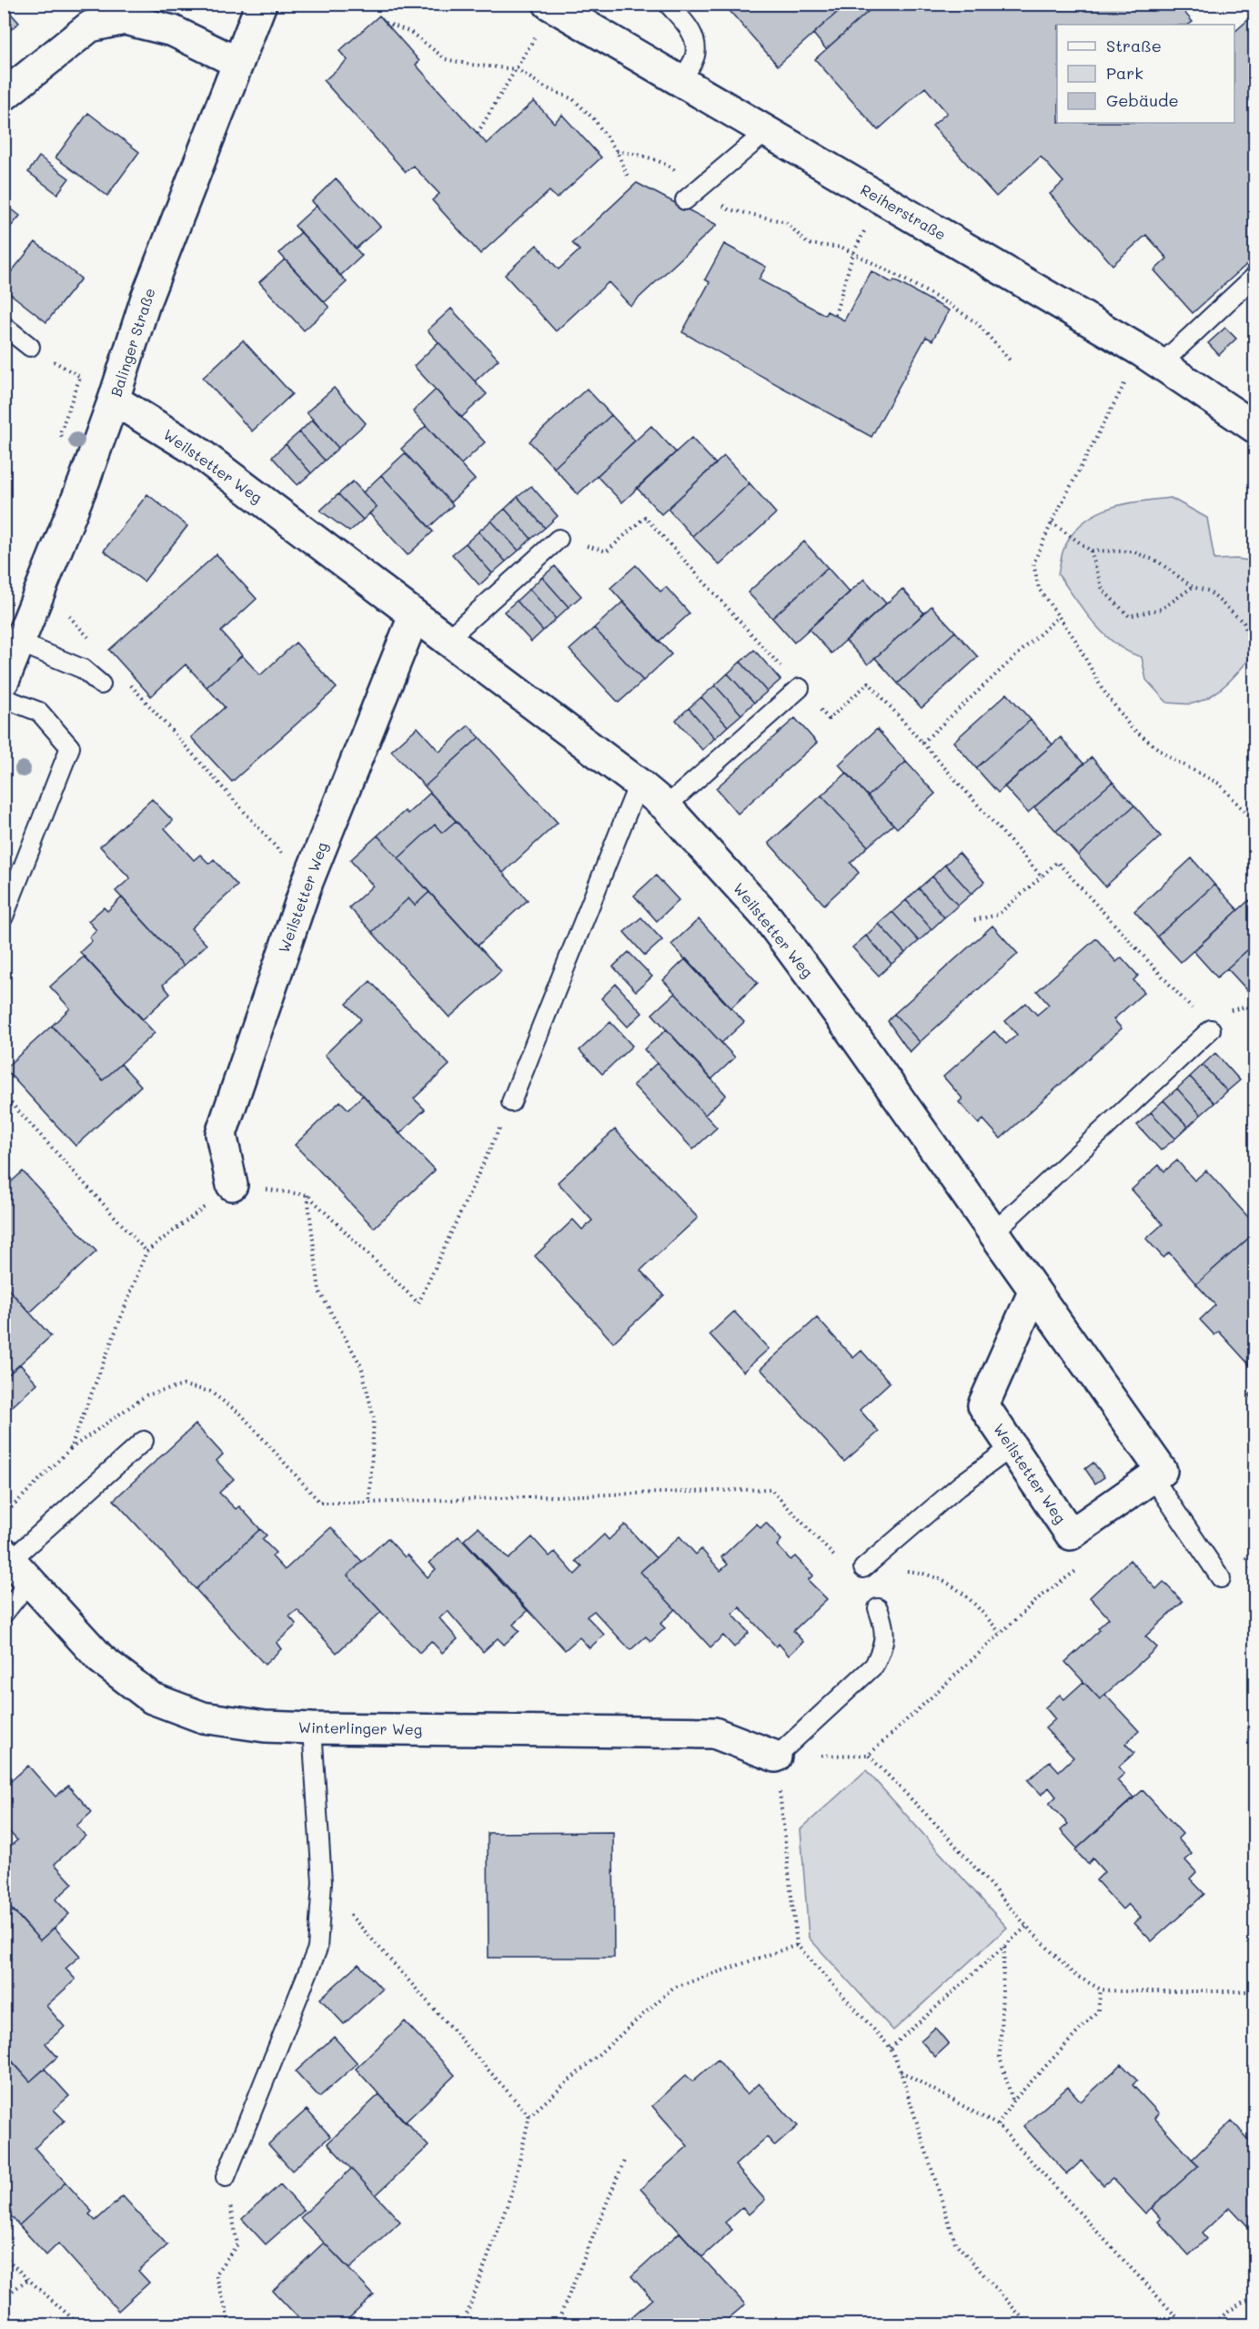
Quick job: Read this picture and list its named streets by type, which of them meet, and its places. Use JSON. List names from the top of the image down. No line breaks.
{"streets":{"street":["Reiherstraße","Balinger Straße","Weilstetter Weg","Winterlinger Weg"]},"crossings":[["Balinger Straße","Weilstetter Weg"]],"legend":["Straße","Park","Gebäude"]}
